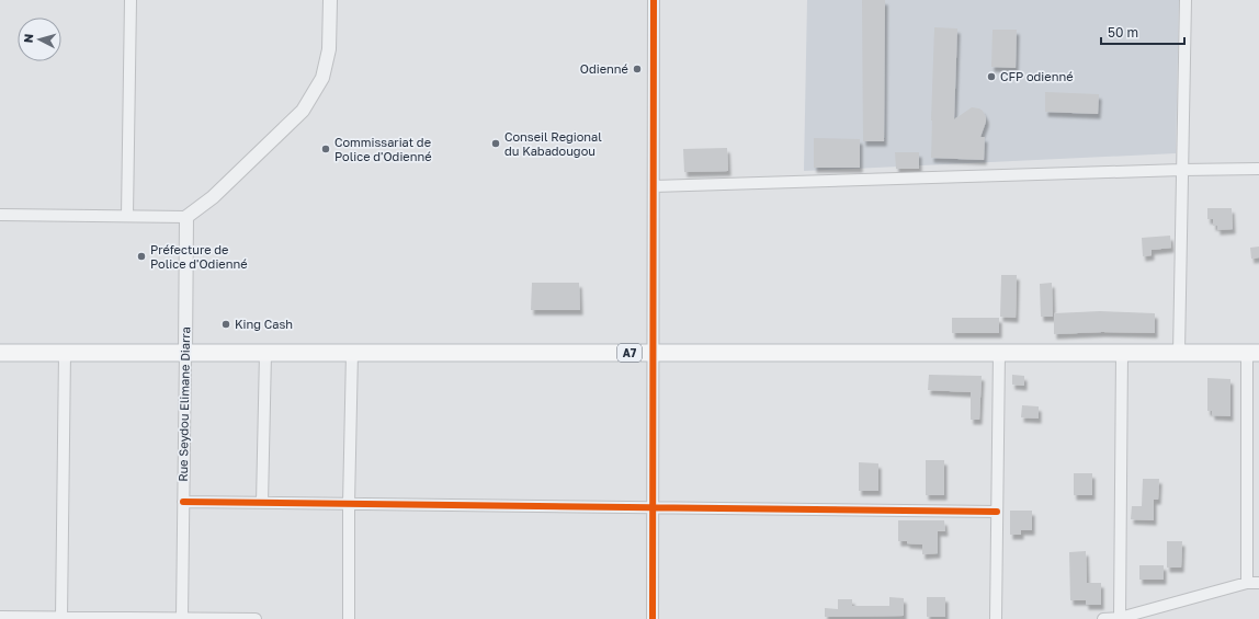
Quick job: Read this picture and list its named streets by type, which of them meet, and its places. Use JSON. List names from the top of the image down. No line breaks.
{"streets":{"main road":["A7"],"street":["Rue Seydou Elimane Diarra"]},"crossings":[["A7","Rue Seydou Elimane Diarra"]],"places":["Odienné","CFP odienné","Conseil Regional du Kabadougou","Commissariat de Police d'Odienné","Préfecture de Police d'Odienné","King Cash"],"scale_bar":"50 m","north":"left"}
